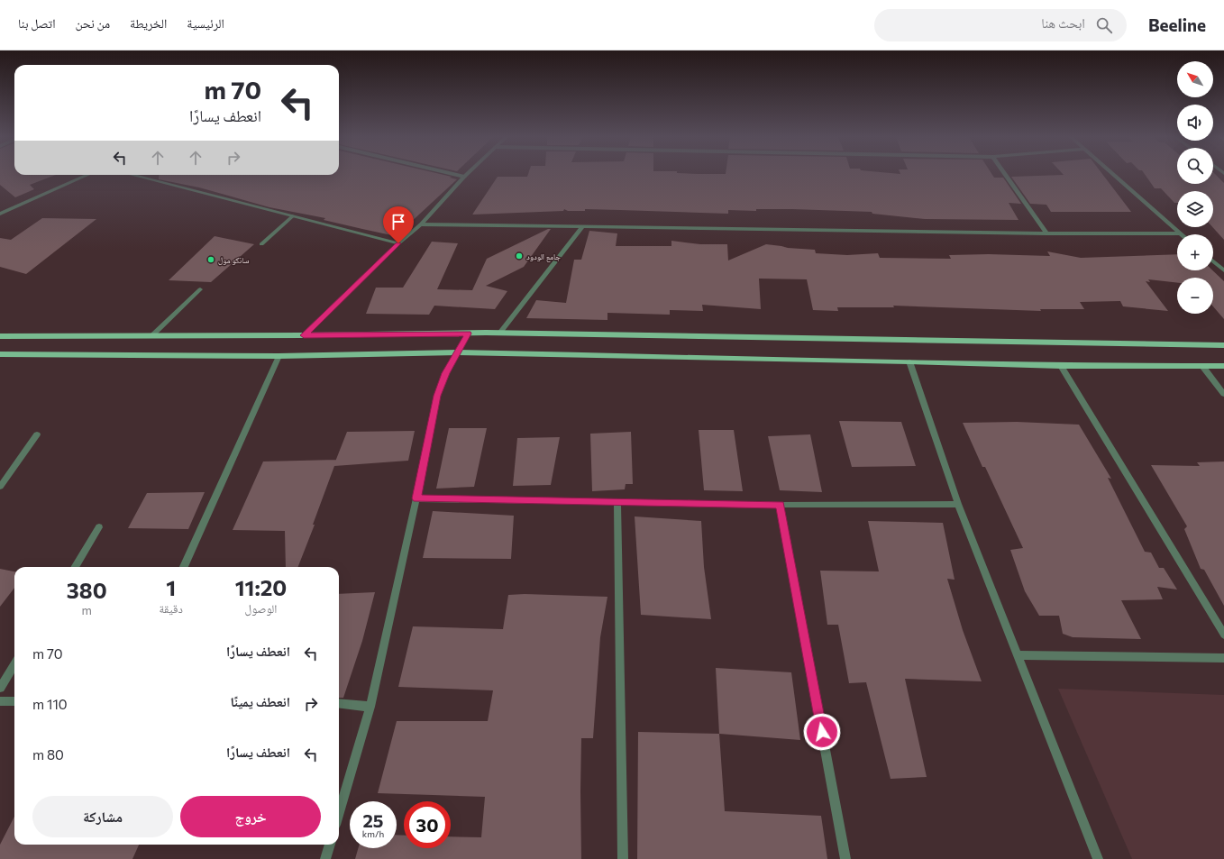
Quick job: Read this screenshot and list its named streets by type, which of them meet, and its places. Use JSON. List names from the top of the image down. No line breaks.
{"places":["جامع الودود","سانكو مول"],"north":"top left","page":{"header":"Beeline","search":"ابحث هنا","nav":["الرئيسية","الخريطة","من نحن","اتصل بنا"],"map_buttons":["+","−"],"turn":["70 m","انعطف يسارًا"],"eta":["11:20","الوصول","1","دقيقة","380","m"],"list":[{"name":"انعطف يسارًا","value":"70 m"},{"name":"انعطف يمينًا","value":"110 m"},{"name":"انعطف يسارًا","value":"80 m"}],"buttons":["خروج","مشاركة"],"speed":"25 km/h","limit":"30"}}
